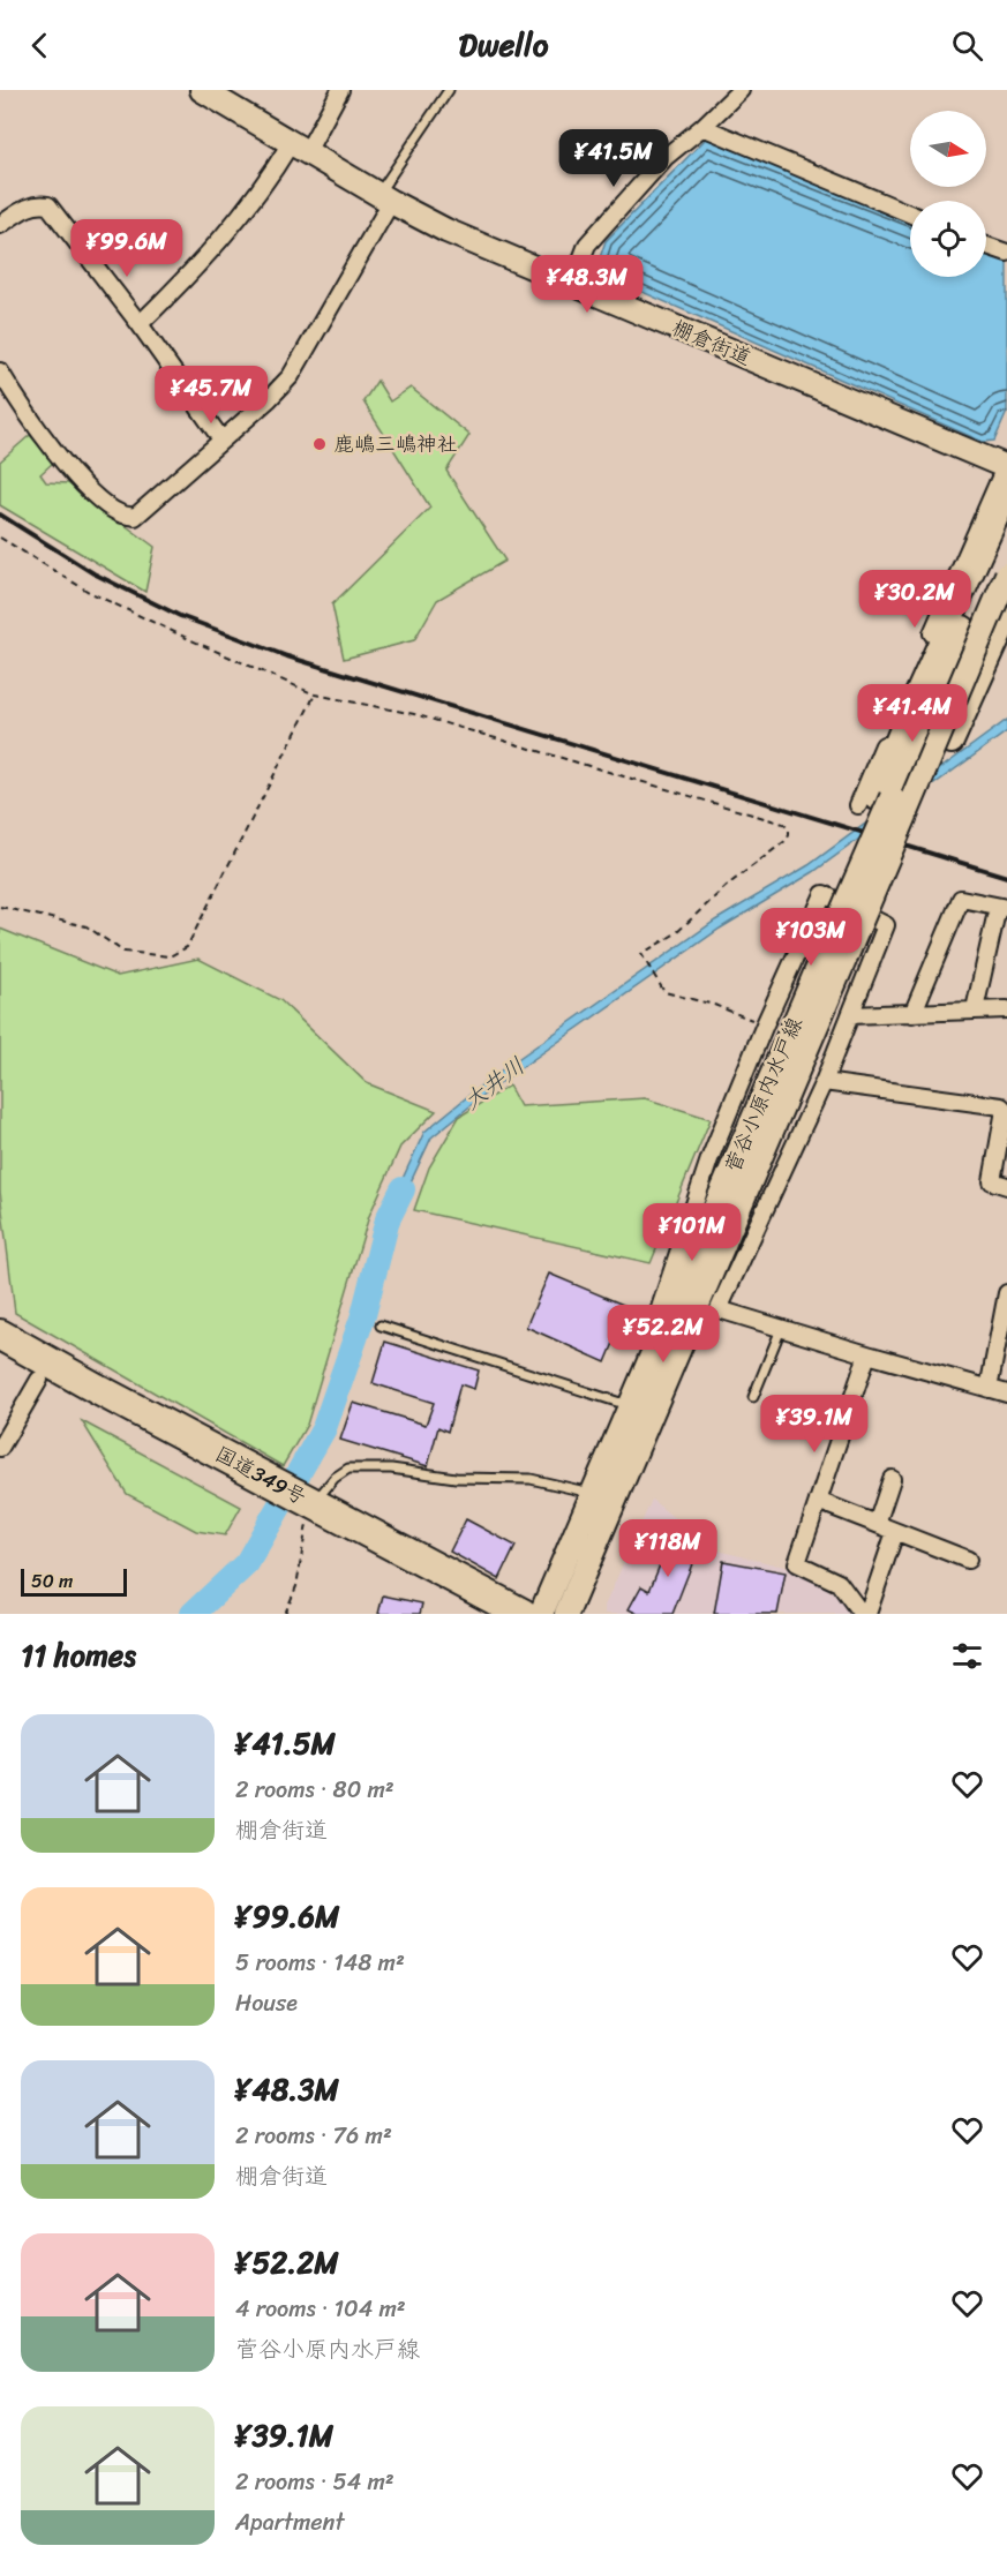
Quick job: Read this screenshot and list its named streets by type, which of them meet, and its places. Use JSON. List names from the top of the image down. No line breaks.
{"streets":{"highway":["国道349号"],"main road":["棚倉街道","菅谷小原内水戸線"]},"water":["大井川"],"places":["鹿嶋三嶋神社"],"scale_bar":"50 m","north":"right","page":{"header":"Dwello","price":["¥41.5M","¥99.6M","¥48.3M","¥45.7M","¥30.2M","¥41.4M","¥103M","¥101M","¥52.2M","¥39.1M","¥118M"],"scale":"50 m","heading":"11 homes","list":[{"name":"¥41.5M","note":"2 rooms · 80 m² · 棚倉街道"},{"name":"¥99.6M","note":"5 rooms · 148 m² · House"},{"name":"¥48.3M","note":"2 rooms · 76 m² · 棚倉街道"},{"name":"¥52.2M","note":"4 rooms · 104 m² · 菅谷小原内水戸線"},{"name":"¥39.1M","note":"2 rooms · 54 m² · Apartment"}]}}
